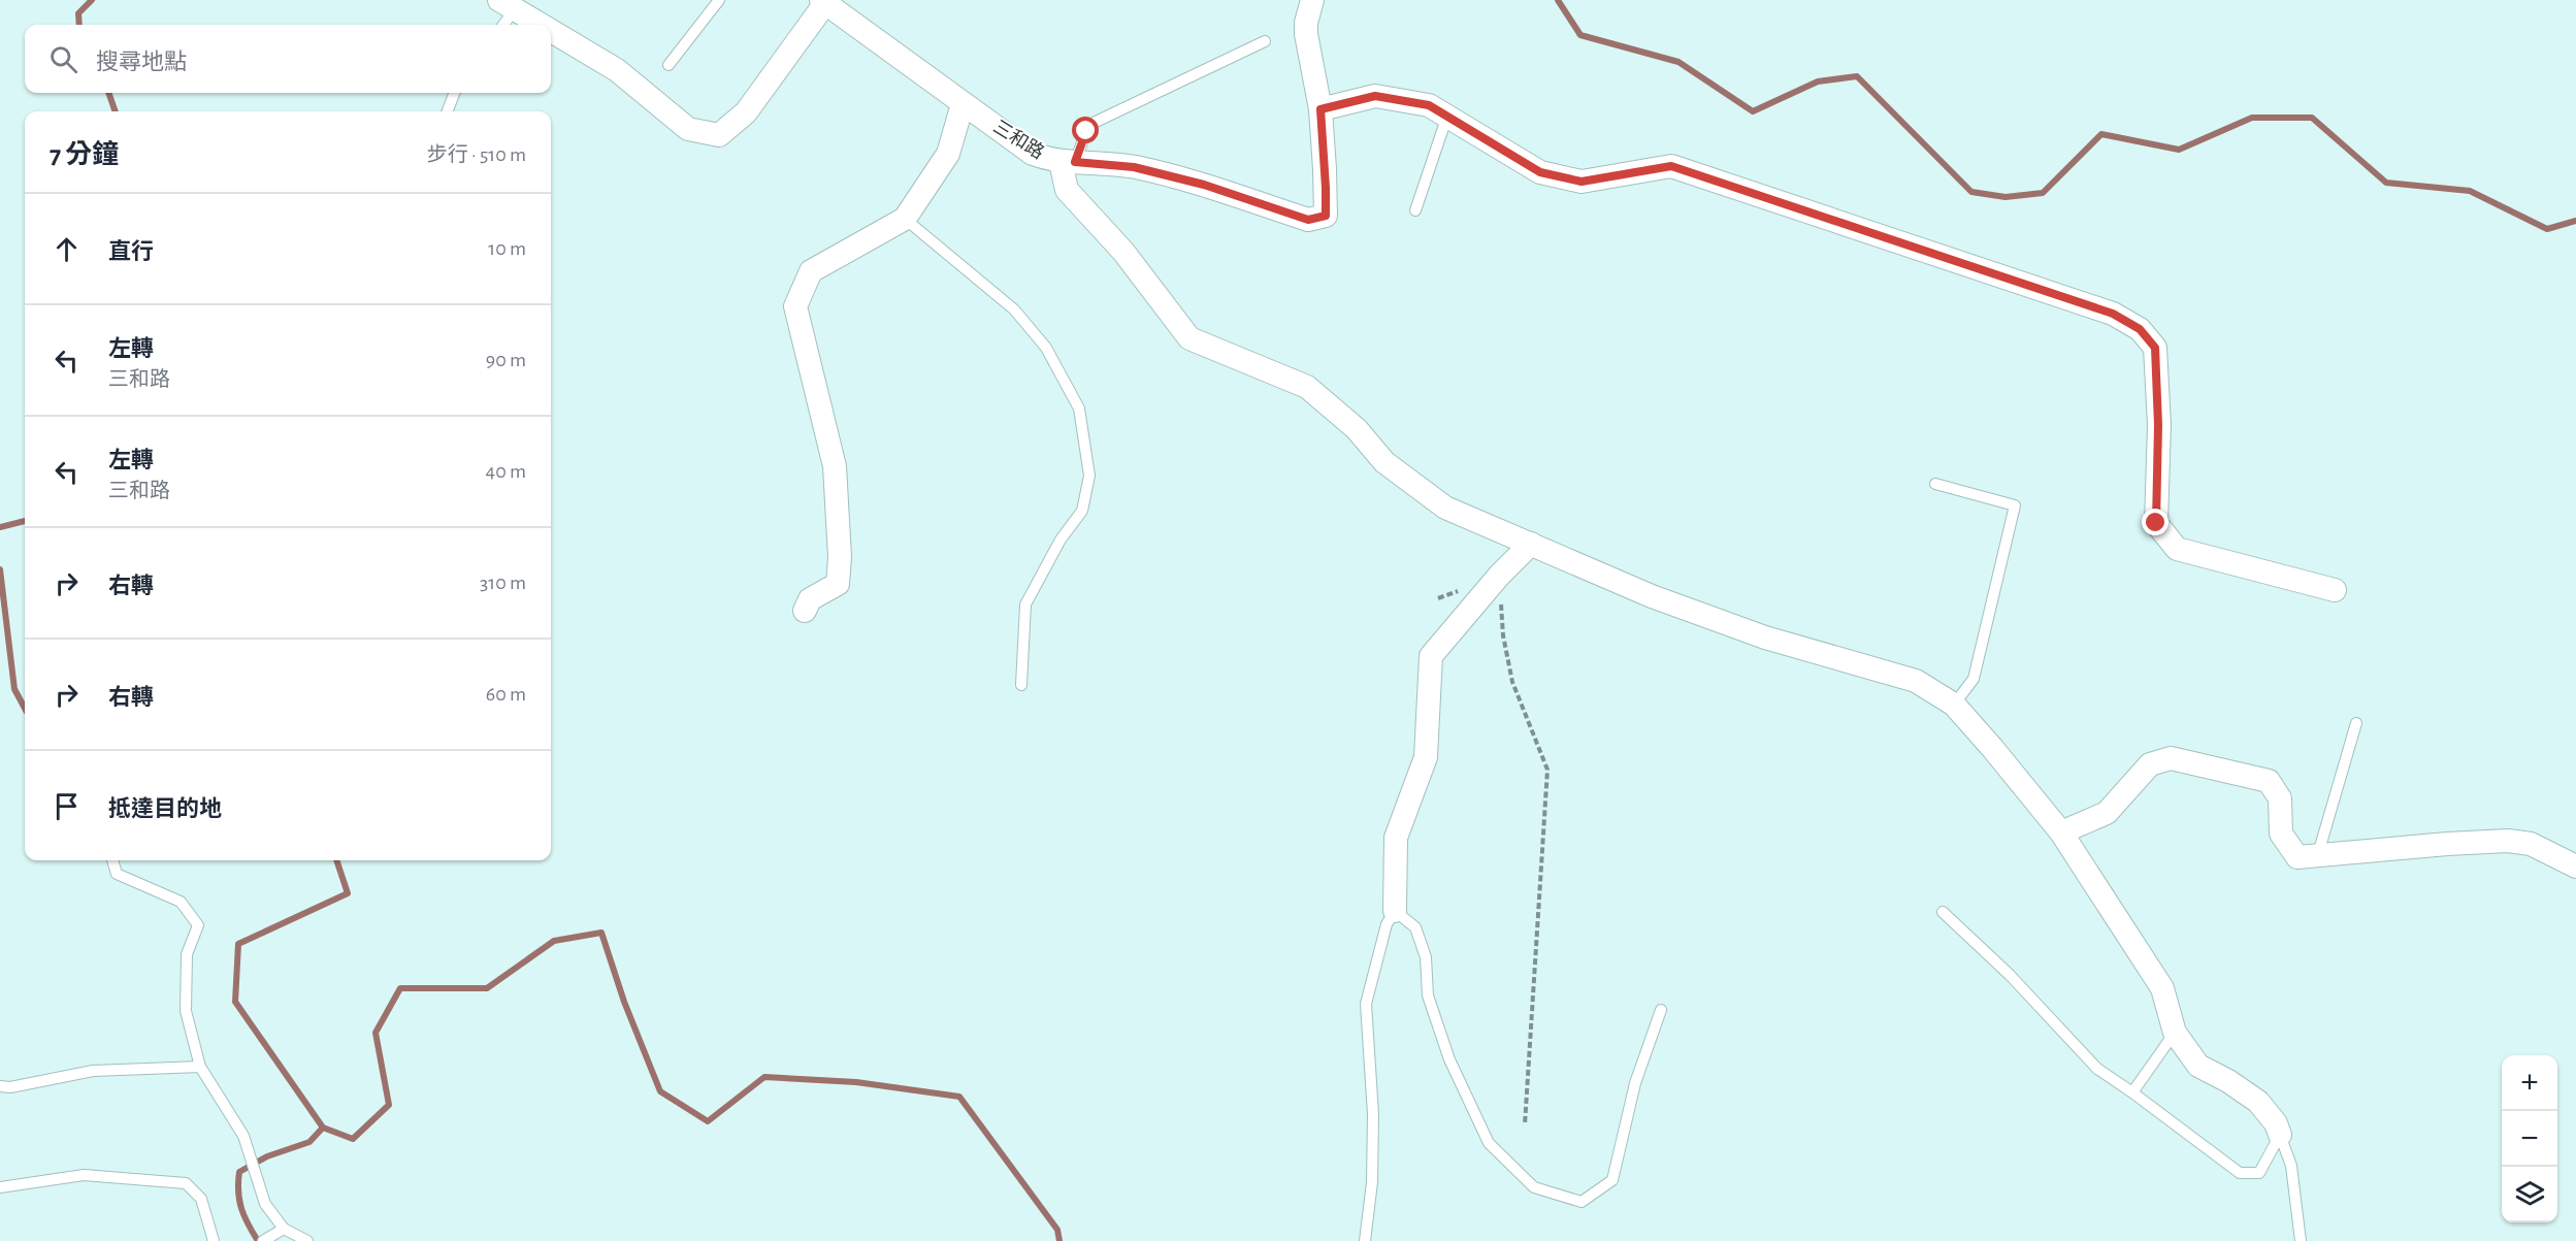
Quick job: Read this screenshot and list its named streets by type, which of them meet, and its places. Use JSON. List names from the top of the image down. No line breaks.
{"streets":{"street":["三和路"]},"page":{"search":"搜尋地點","heading":["7 分鐘","步行 · 510 m"],"list":[["直行","10 m"],["左轉","三和路","90 m"],["左轉","三和路","40 m"],["右轉","310 m"],["右轉","60 m"],"抵達目的地"],"map_buttons":["+","−"]}}
